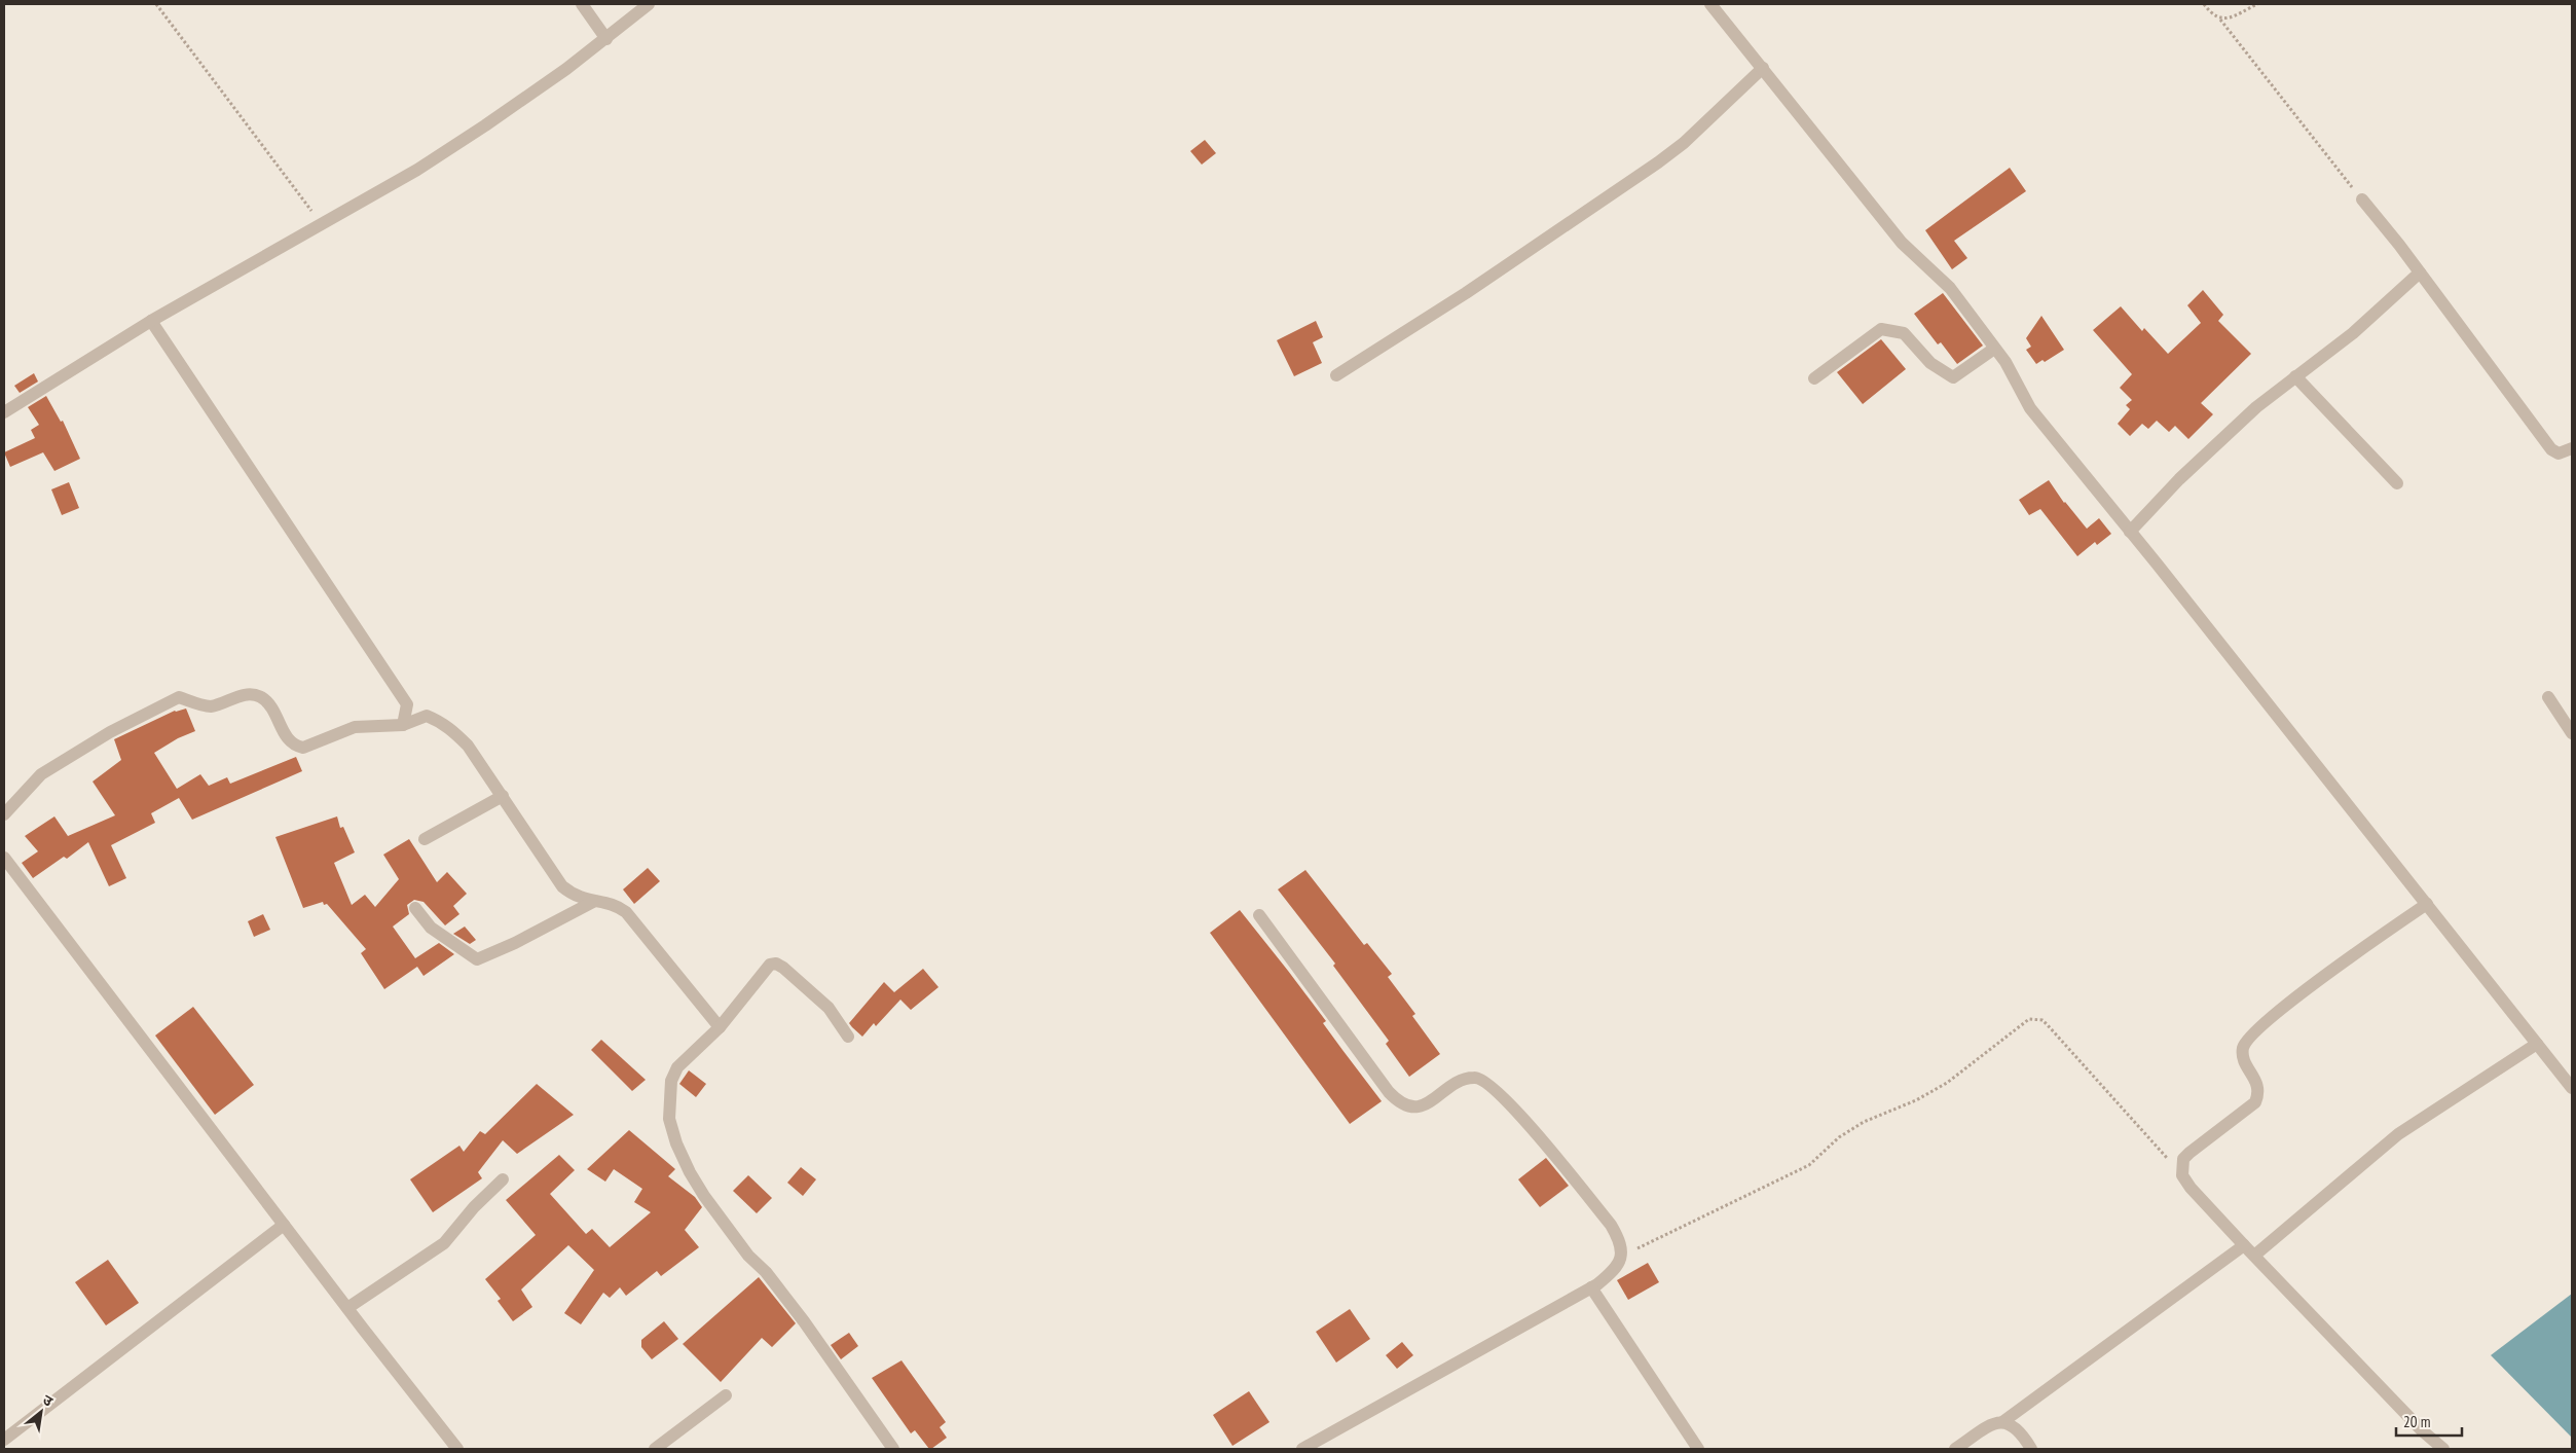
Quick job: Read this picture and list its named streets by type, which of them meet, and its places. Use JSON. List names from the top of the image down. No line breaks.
{"scale_bar":"20 m","north":"top right"}
